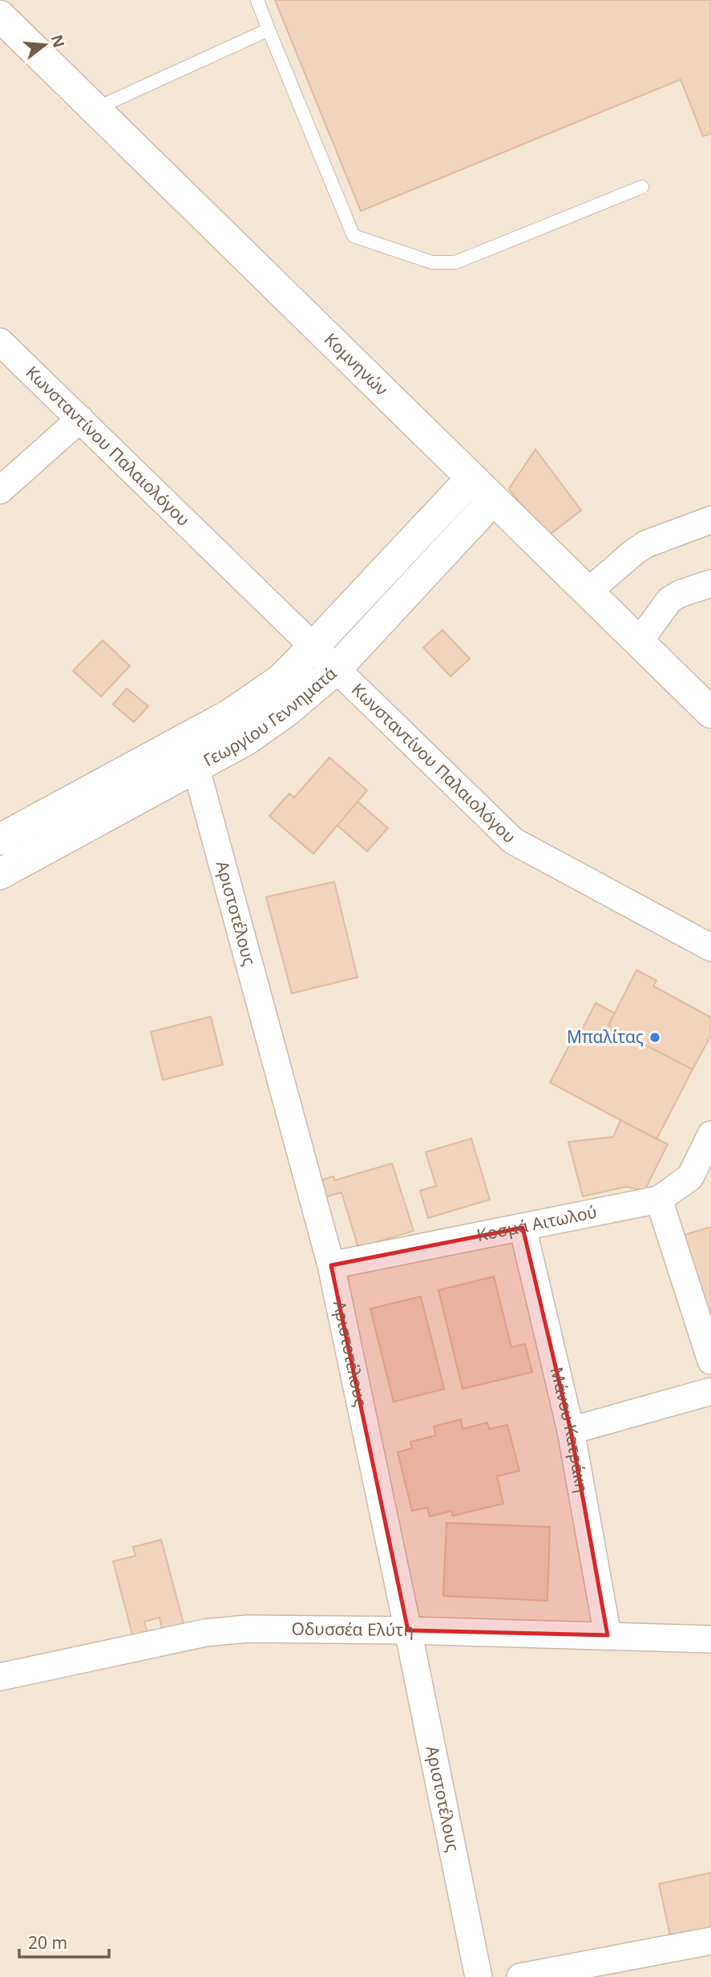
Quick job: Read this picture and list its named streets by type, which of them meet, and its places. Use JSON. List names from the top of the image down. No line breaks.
{"streets":{"street":["Κομνηνών","Κωνσταντίνου Παλαιολόγου","Γεωργίου Γεννηματά","Αριστοτέλους","Κοσμά Αιτωλού","Μάνου Κατράκη","Οδυσσέα Ελύτη"]},"crossings":[["Κομνηνών","Γεωργίου Γεννηματά"],["Κωνσταντίνου Παλαιολόγου","Γεωργίου Γεννηματά"],["Γεωργίου Γεννηματά","Αριστοτέλους"],["Αριστοτέλους","Κοσμά Αιτωλού"],["Αριστοτέλους","Οδυσσέα Ελύτη"],["Κοσμά Αιτωλού","Μάνου Κατράκη"],["Μάνου Κατράκη","Οδυσσέα Ελύτη"]],"places":["Μπαλίτας"],"scale_bar":"20 m","north":"right"}
